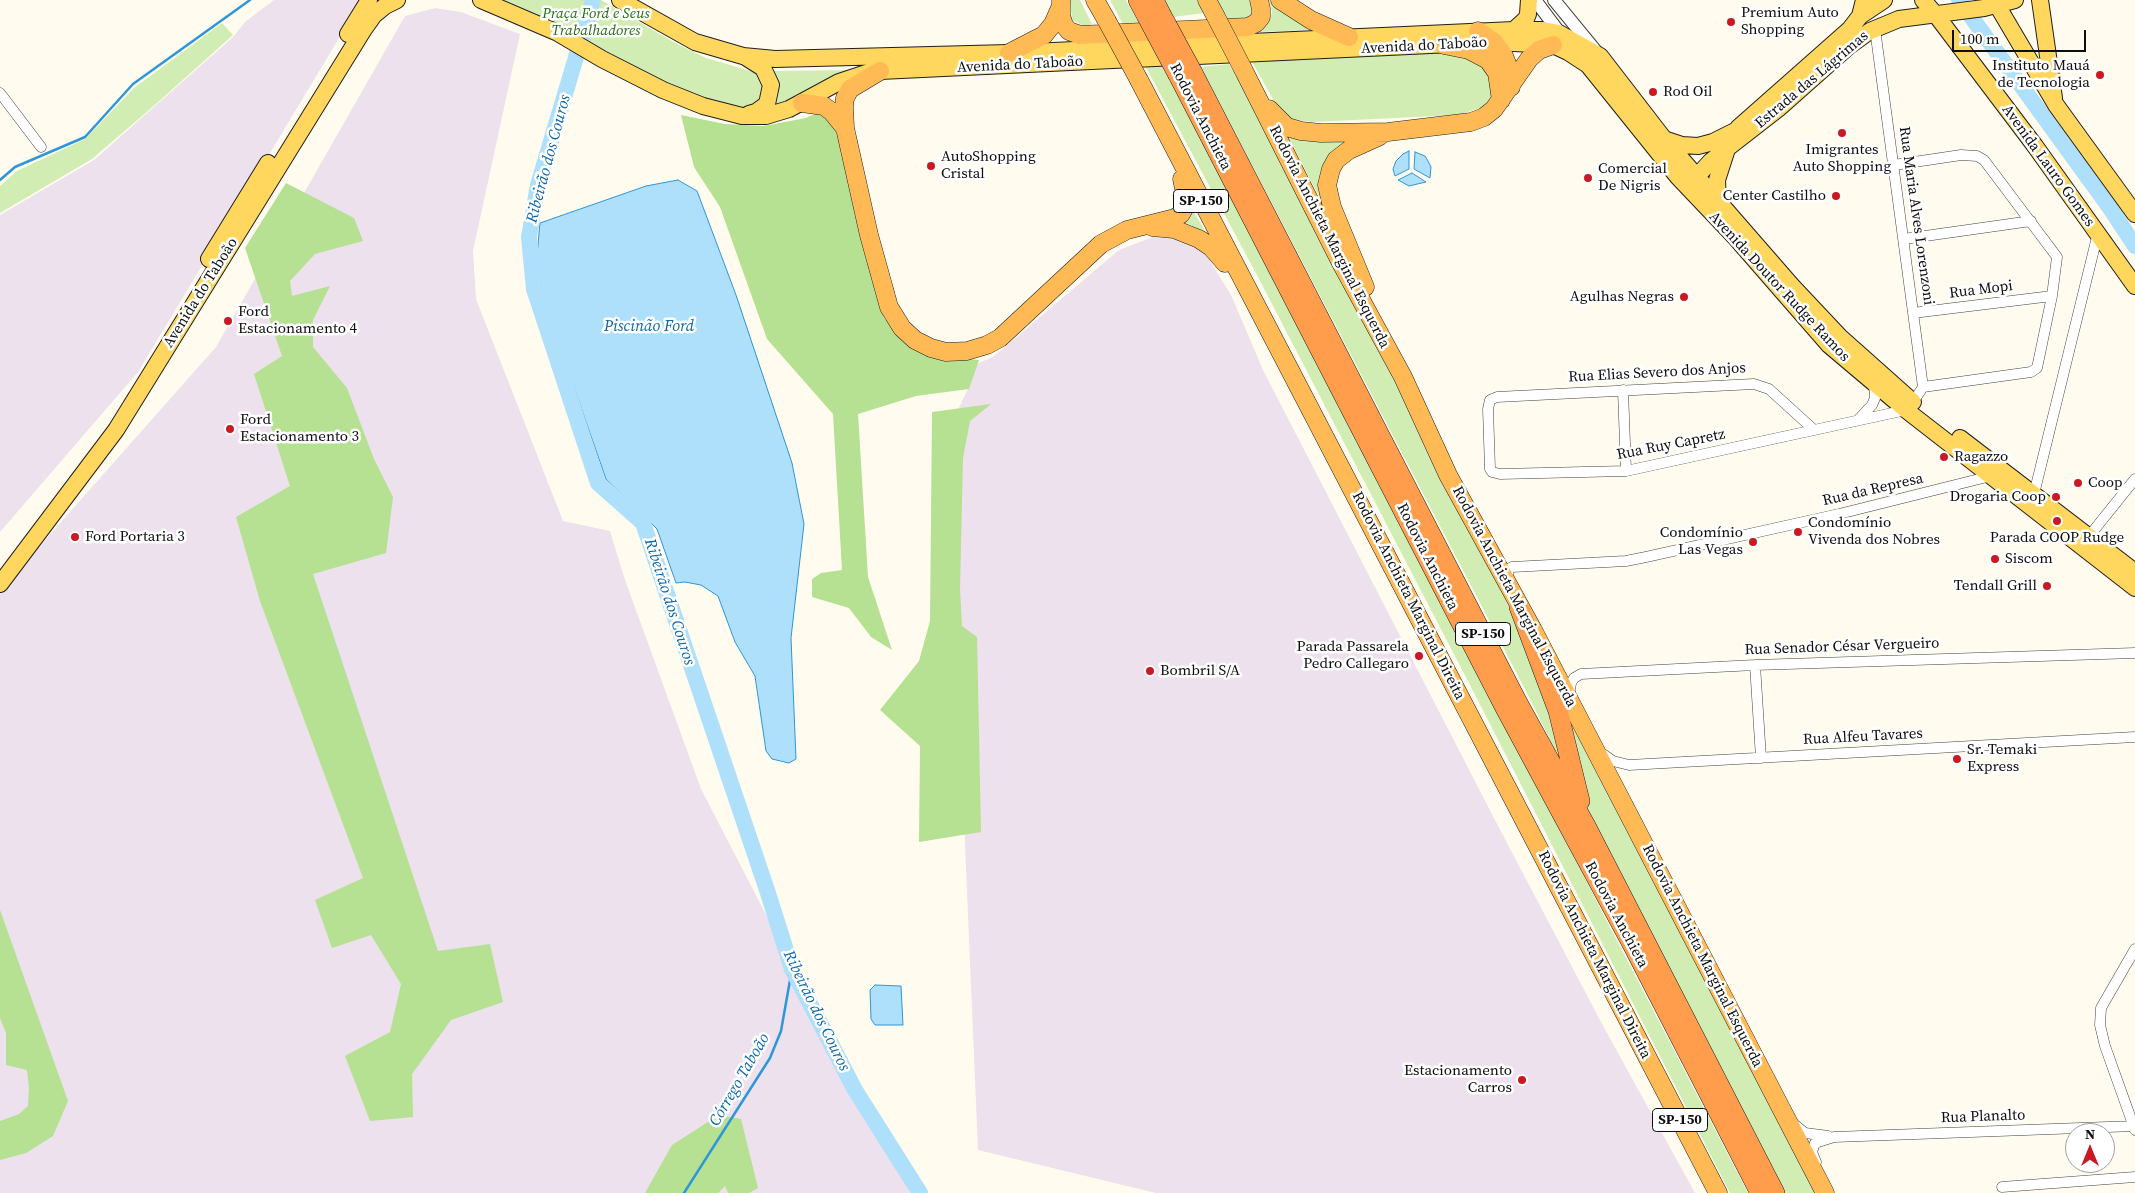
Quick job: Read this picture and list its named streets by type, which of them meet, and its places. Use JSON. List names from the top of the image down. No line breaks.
{"streets":{"highway":["Rodovia Anchieta","SP-150","Rodovia Anchieta Marginal Esquerda","Rodovia Anchieta Marginal Direita"],"main road":["Avenida do Taboão","Estrada das Lágrimas","Avenida Lauro Gomes","Avenida Doutor Rudge Ramos"],"street":["Rua Maria Alves Lorenzoni","Rua Mopi","Rua Elias Severo dos Anjos","Rua Ruy Capretz","Rua da Represa","Rua Senador César Vergueiro","Rua Alfeu Tavares","Rua Planalto"]},"crossings":[["Avenida do Taboão","Avenida Doutor Rudge Ramos"],["Estrada das Lágrimas","Avenida Lauro Gomes"],["Estrada das Lágrimas","Rua Maria Alves Lorenzoni"],["Estrada das Lágrimas","Avenida Doutor Rudge Ramos"],["Rua Maria Alves Lorenzoni","Rua Mopi"],["Rodovia Anchieta Marginal Esquerda","Rua da Represa"],["Rodovia Anchieta Marginal Esquerda","Rua Senador César Vergueiro"],["Rodovia Anchieta Marginal Esquerda","Rua Alfeu Tavares"],["Rodovia Anchieta Marginal Esquerda","Rua Planalto"],["Avenida Doutor Rudge Ramos","Rua Ruy Capretz"],["Avenida Doutor Rudge Ramos","Rua da Represa"],["Rua Elias Severo dos Anjos","Rua Ruy Capretz"]],"water":["Ribeirão dos Couros","Piscinão Ford","Córrego Taboão"],"parks":["Praça Ford e Seus Trabalhadores"],"places":["Premium Auto Shopping","Instituto Mauá de Tecnologia","Rod Oil","Imigrantes Auto Shopping","AutoShopping Cristal","Comercial De Nigris","Center Castilho","Agulhas Negras","Ford Estacionamento 4","Ford Estacionamento 3","Ragazzo","Coop","Drogaria Coop","Parada COOP Rudge","Condomínio Vivenda dos Nobres","Ford Portaria 3","Condomínio Las Vegas","Siscom","Tendall Grill","Parada Passarela Pedro Callegaro","Bombril S/A","Sr. Temaki Express","Estacionamento Carros"],"scale_bar":"100 m","north":"top"}
